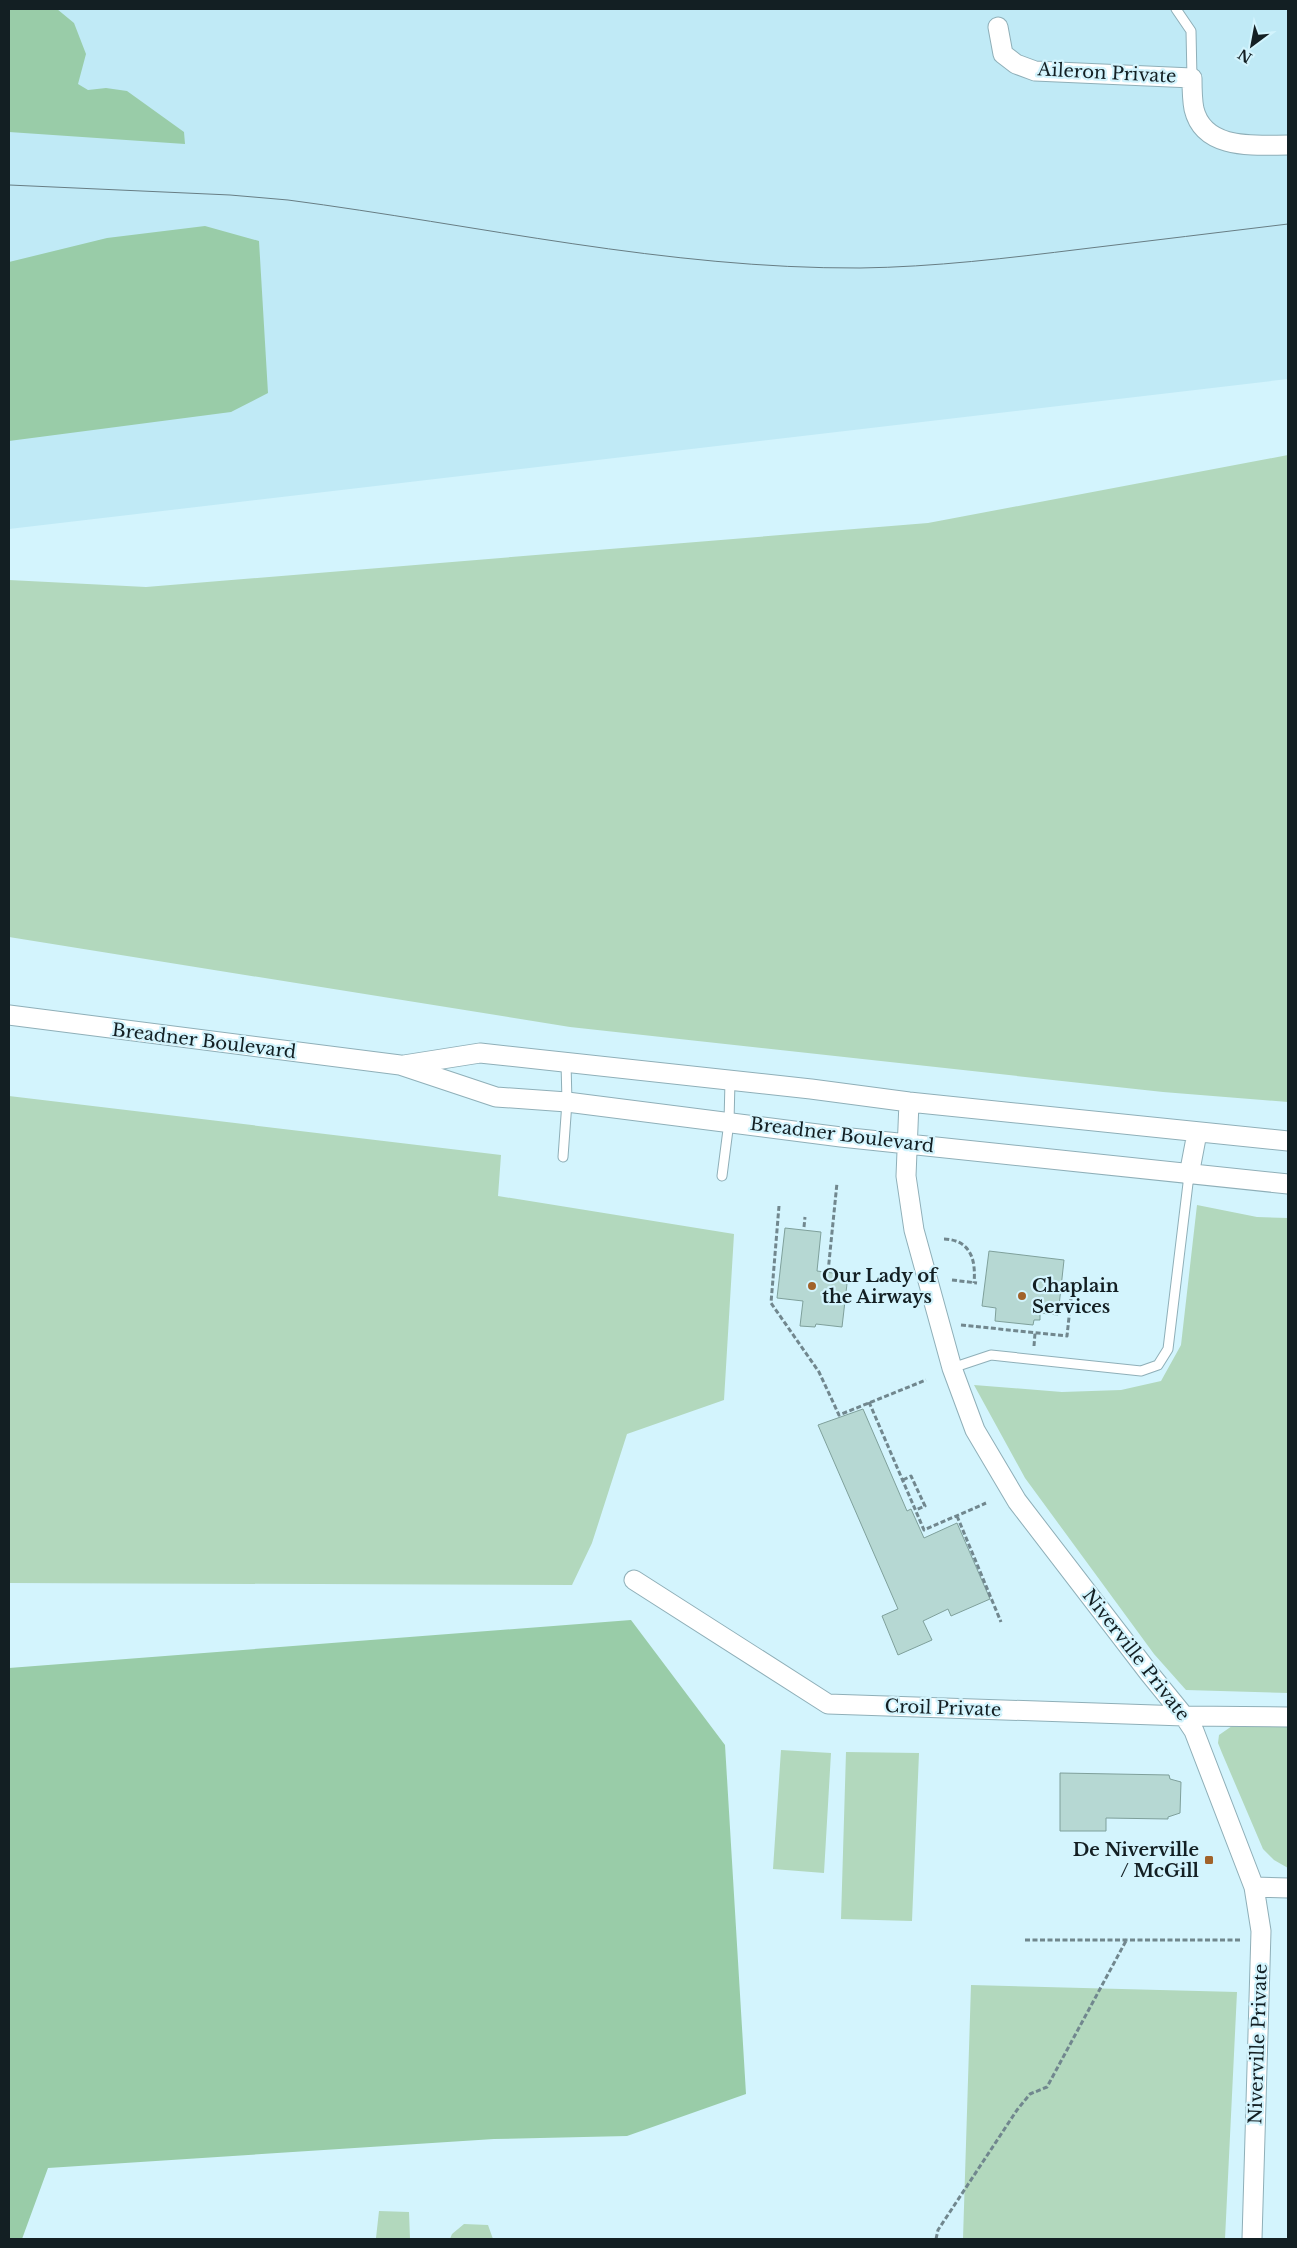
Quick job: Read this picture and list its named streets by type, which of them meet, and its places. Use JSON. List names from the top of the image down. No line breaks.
{"streets":{"street":["Aileron Private","Breadner Boulevard","Niverville Private","Croil Private"]},"crossings":[["Breadner Boulevard","Niverville Private"],["Niverville Private","Croil Private"]],"places":{"other":["Our Lady of the Airways","Chaplain Services"],"transit":["De Niverville / McGill"]},"north":"bottom left"}
